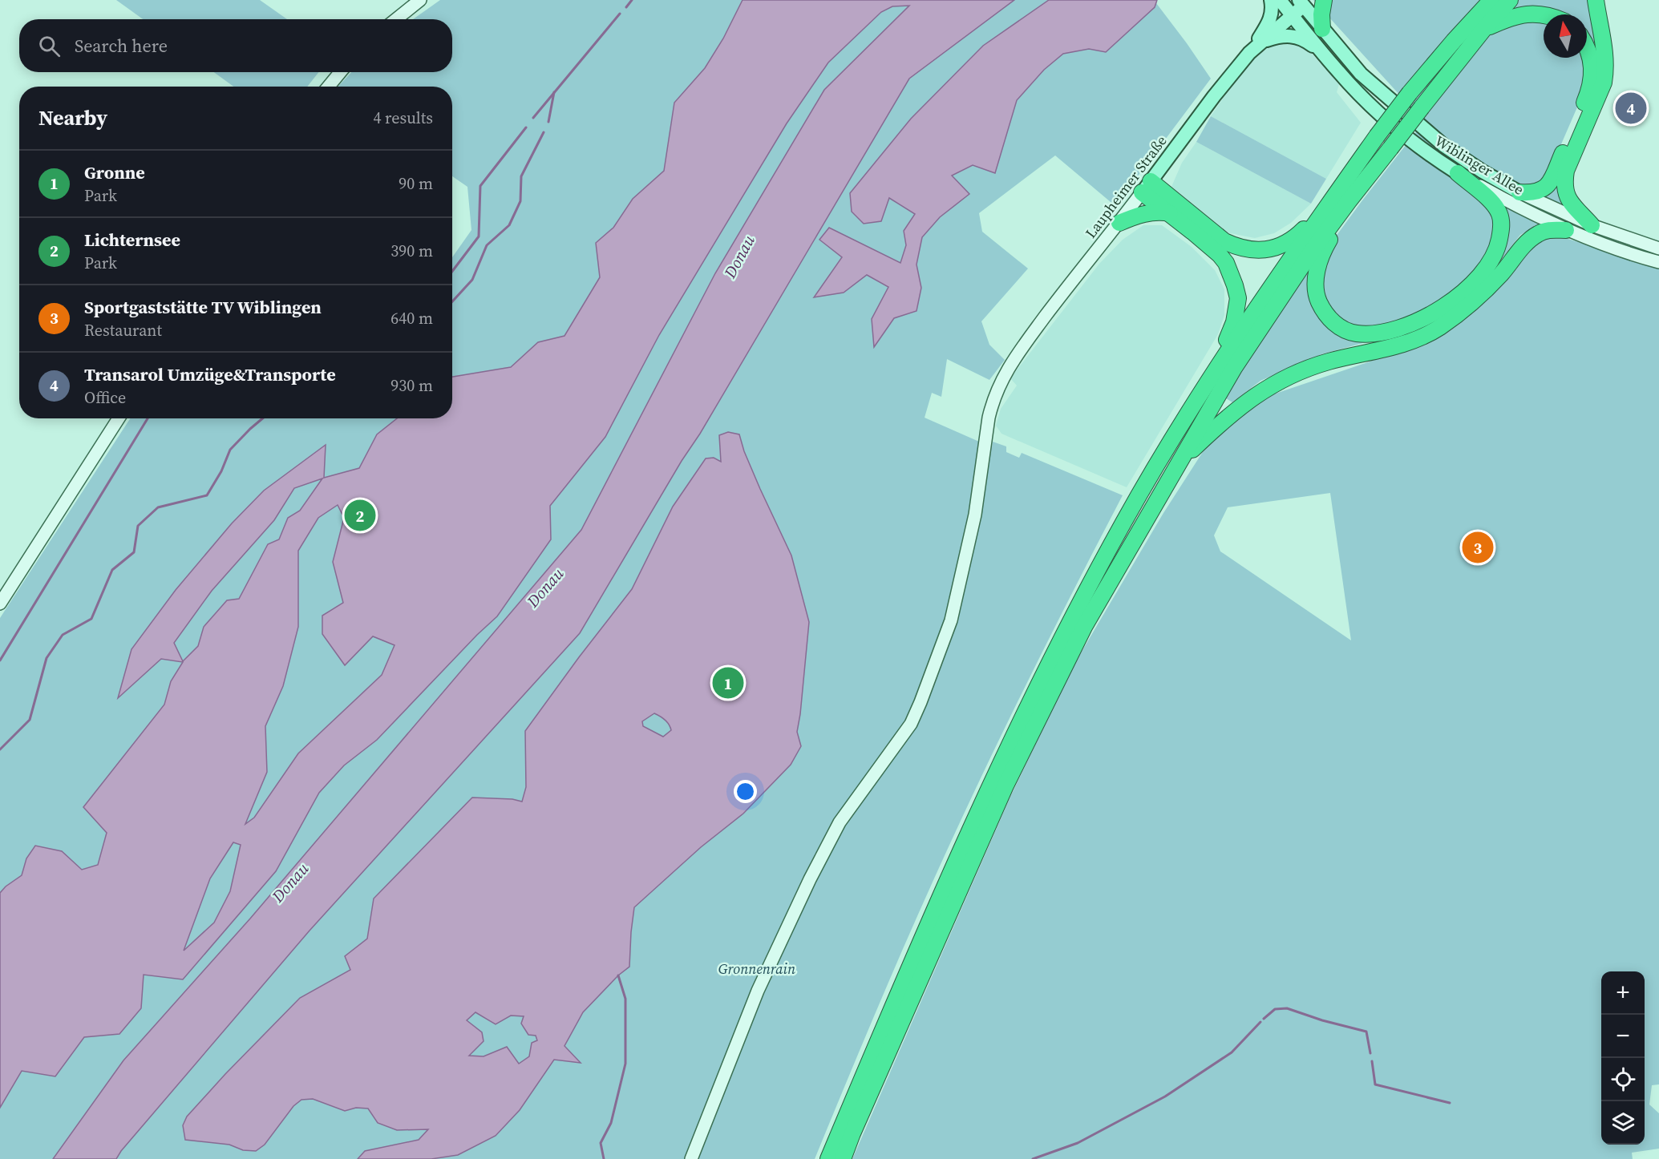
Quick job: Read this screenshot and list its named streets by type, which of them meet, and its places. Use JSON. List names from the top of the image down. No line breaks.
{"streets":{"main road":["Wiblinger Allee","Laupheimer Straße"]},"crossings":[["Wiblinger Allee","Laupheimer Straße"]],"water":["Donau"],"parks":["Gronnenrain"],"north":"top","page":{"search":"Search here","heading":["Nearby","4 results"],"pins":["4","2","3","1"],"list":[{"mark":"1","name":"Gronne","note":"Park","value":"90 m"},{"mark":"2","name":"Lichternsee","note":"Park","value":"390 m"},{"mark":"3","name":"Sportgaststätte TV Wiblingen","note":"Restaurant","value":"640 m"},{"mark":"4","name":"Transarol Umzüge&Transporte","note":"Office","value":"930 m"}],"map_buttons":["+","−"]}}
